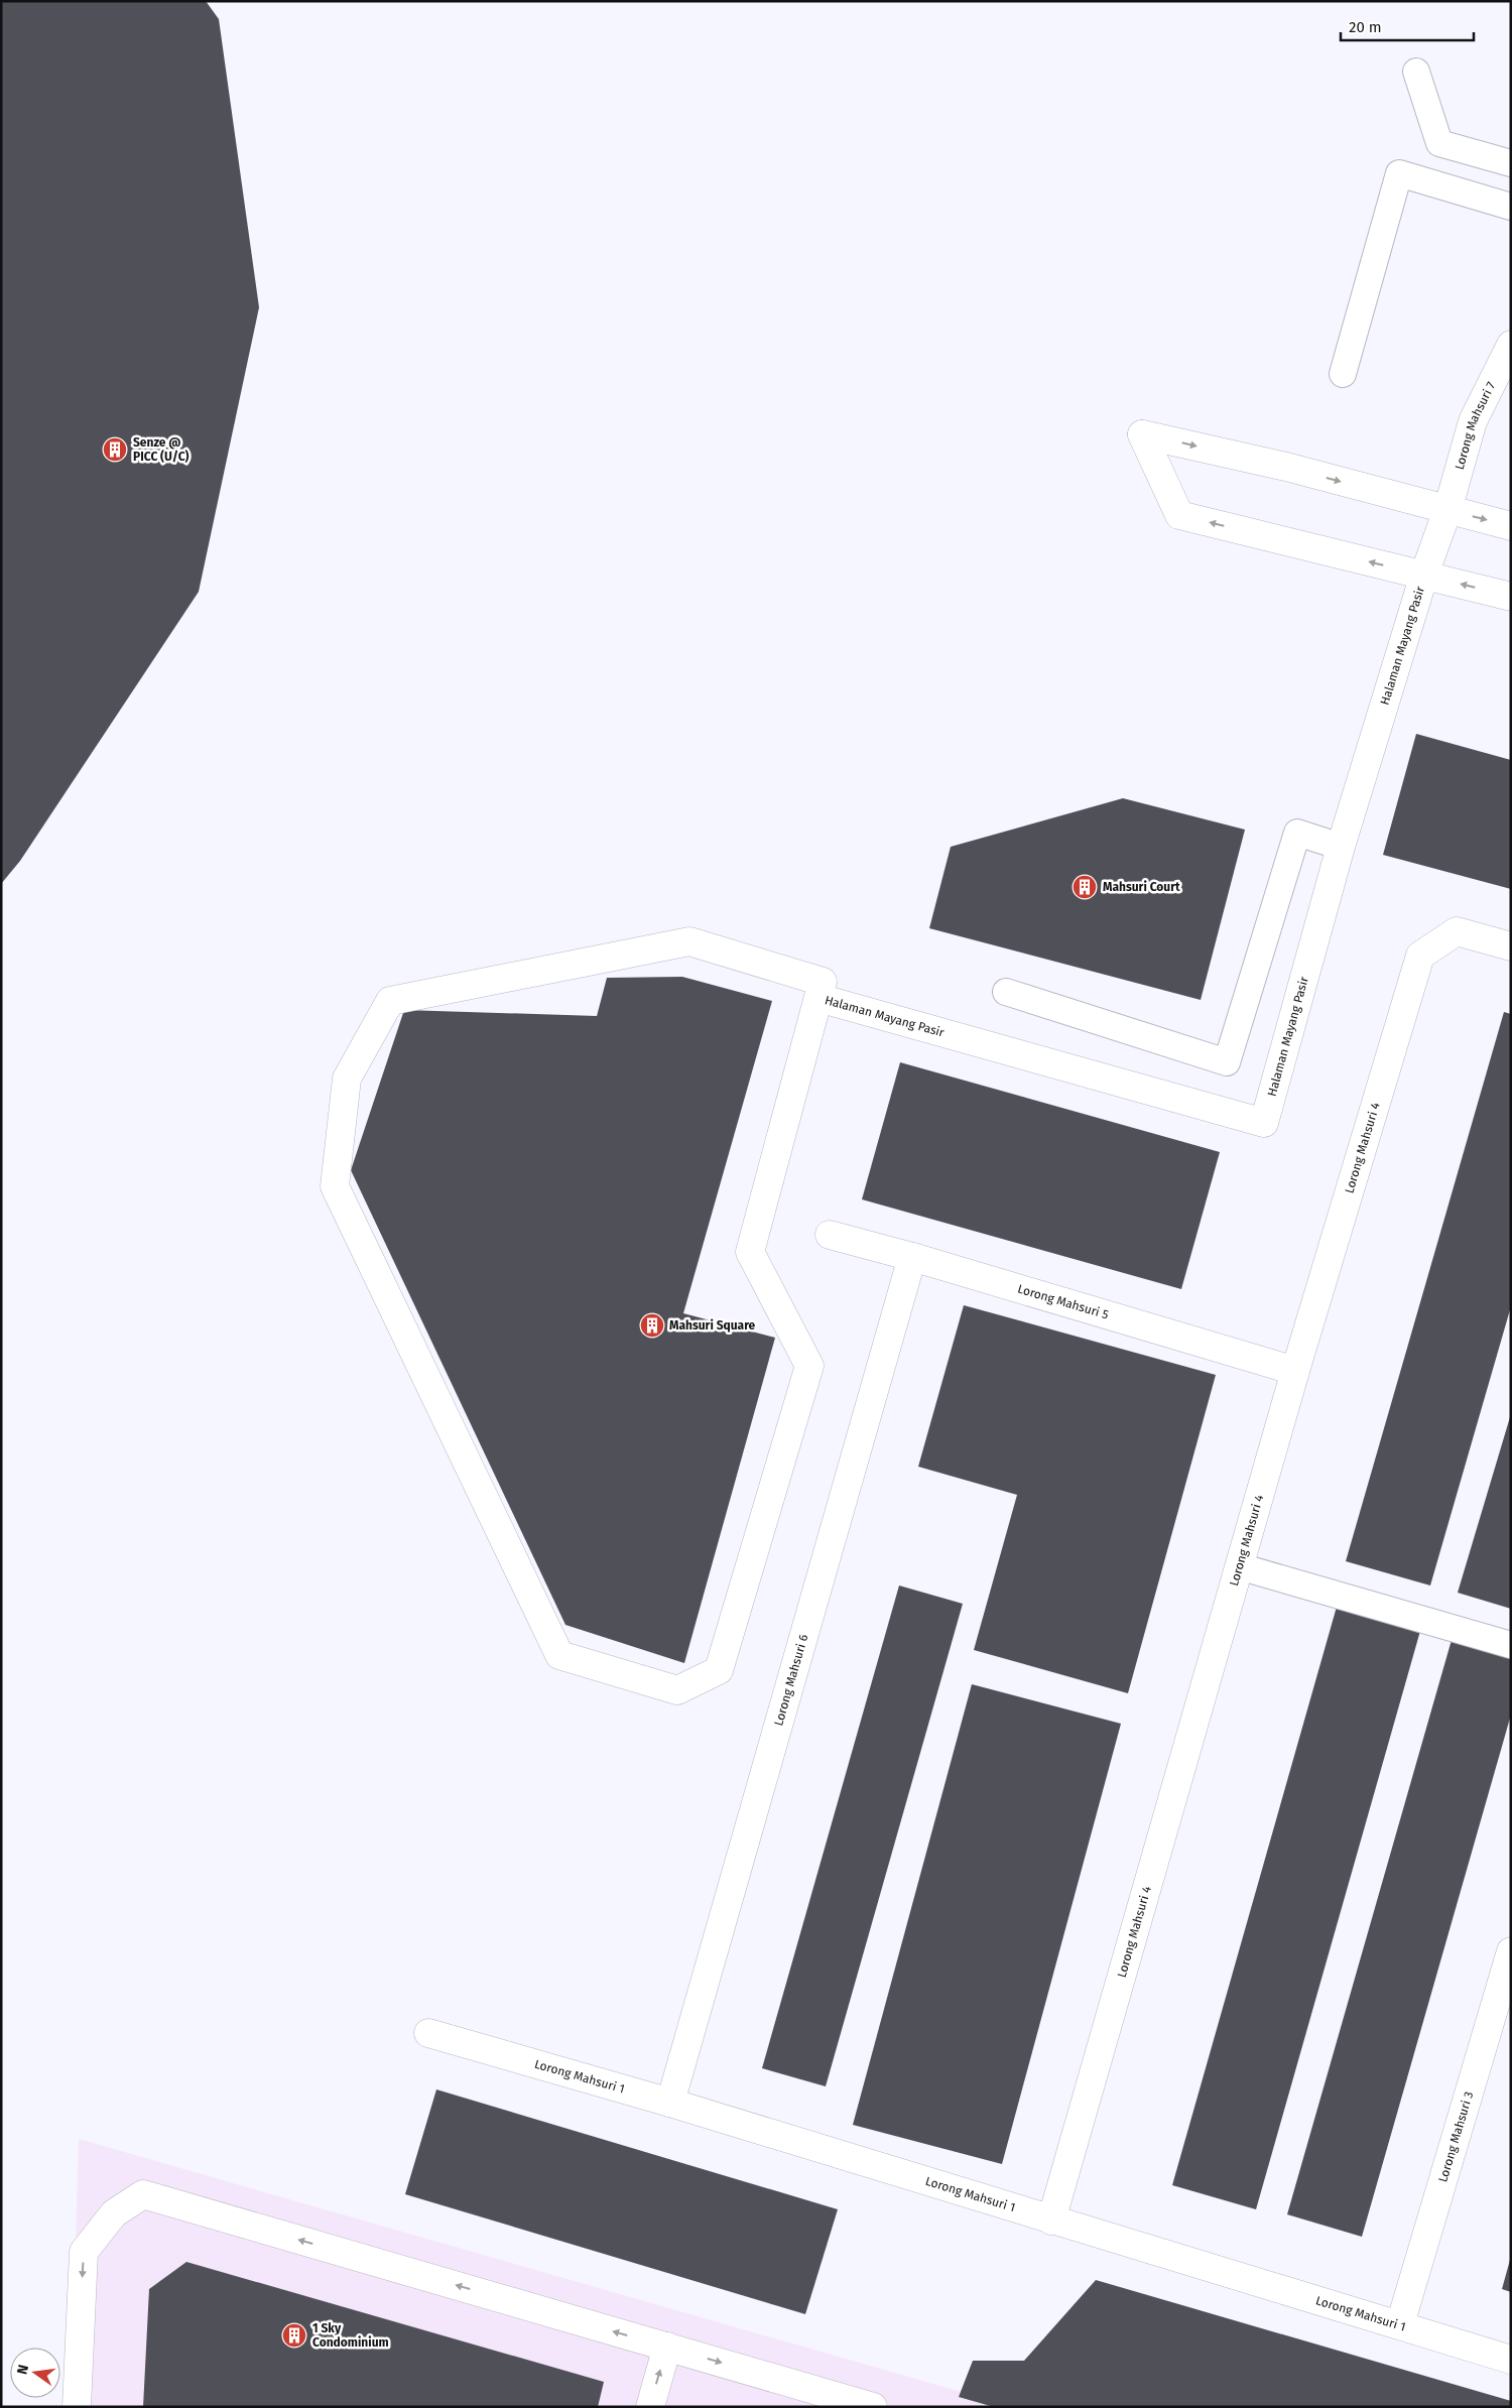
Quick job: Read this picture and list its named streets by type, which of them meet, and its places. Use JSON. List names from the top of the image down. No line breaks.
{"streets":{"street":["Lorong Mahsuri 7","Halaman Mayang Pasir","Lorong Mahsuri 4","Lorong Mahsuri 5","Lorong Mahsuri 6","Lorong Mahsuri 1","Lorong Mahsuri 3"]},"crossings":[["Lorong Mahsuri 7","Halaman Mayang Pasir"],["Lorong Mahsuri 4","Lorong Mahsuri 5"],["Lorong Mahsuri 4","Lorong Mahsuri 1"],["Lorong Mahsuri 5","Lorong Mahsuri 6"],["Lorong Mahsuri 6","Lorong Mahsuri 1"],["Lorong Mahsuri 1","Lorong Mahsuri 3"]],"places":{"building":["Senze @ PICC (U/C)","Mahsuri Court","Mahsuri Square","1 Sky Condominium"]},"scale_bar":"20 m","north":"left"}
